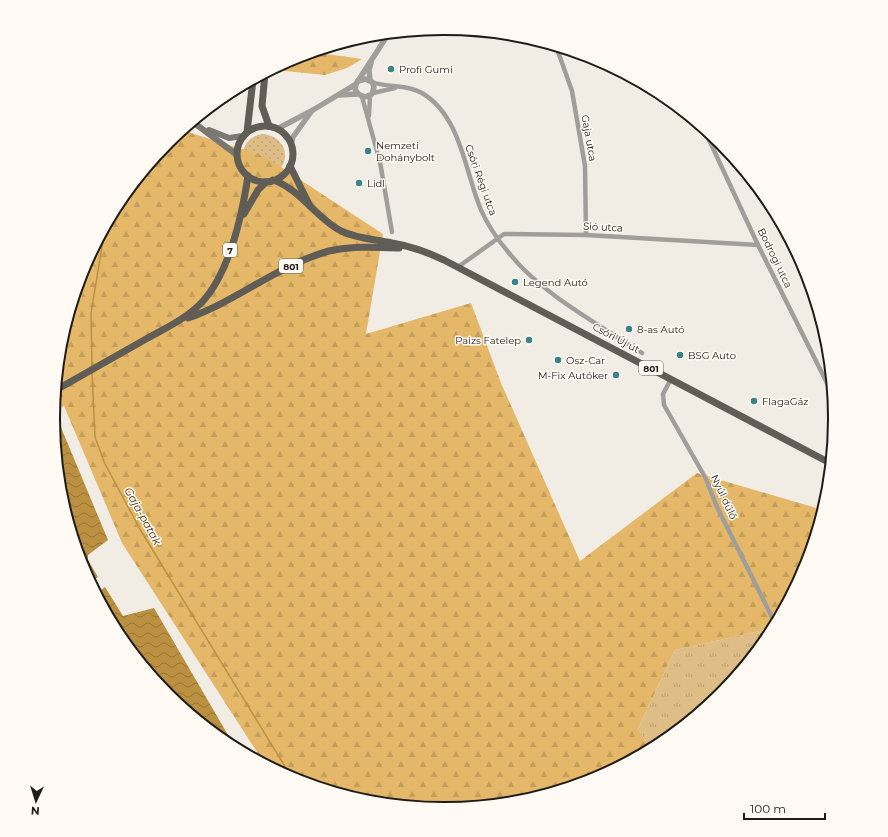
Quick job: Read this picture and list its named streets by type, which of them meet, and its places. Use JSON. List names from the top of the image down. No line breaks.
{"streets":{"main road":["7","801","Csóri Új út"],"street":["Gaja utca","Csóri Régi utca","Sió utca","Bodrogi utca","Nyúl dűlő"]},"crossings":[["Gaja utca","Sió utca"],["Csóri Régi utca","Sió utca"],["Sió utca","Bodrogi utca"],["Sió utca","Csóri Új út"],["7","801"],["801","Csóri Új út"],["Csóri Új út","Nyúl dűlő"]],"water":["Gaja-patak"],"places":["Profi Gumi","Nemzeti Dohánybolt","Lidl","Legend Autó","8-as Autó","Paizs Fatelep","BSG Auto","Osz-Car","M-Fix Autóker","FlagaGáz"],"scale_bar":"100 m","north":"bottom"}
